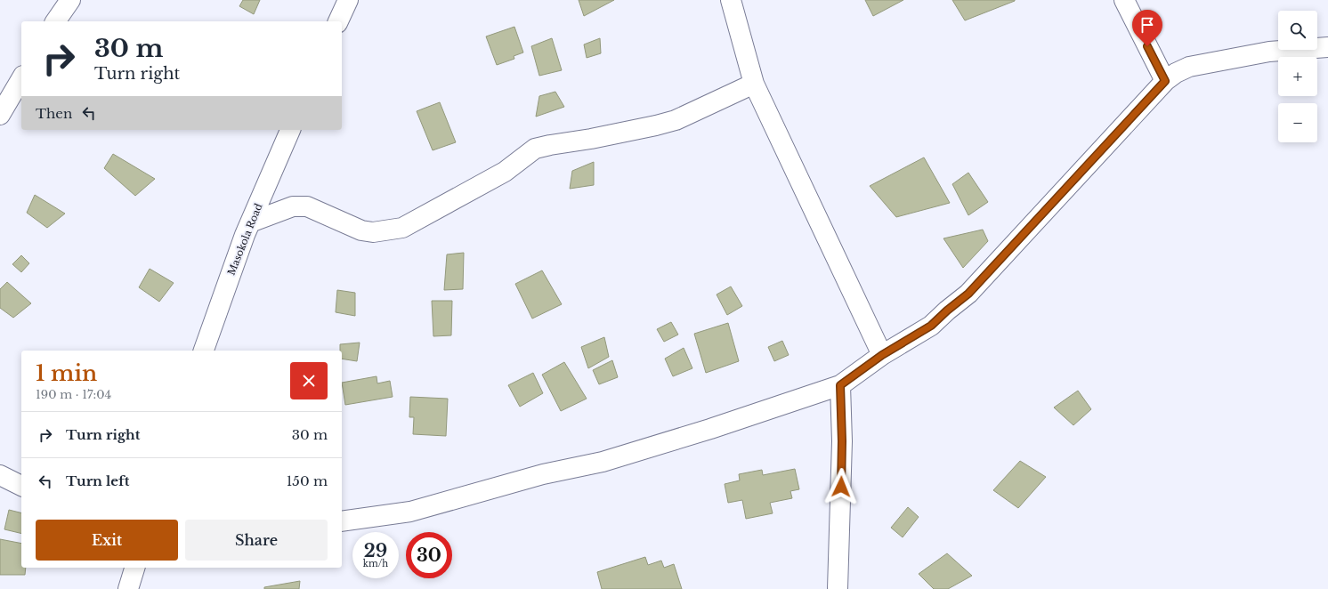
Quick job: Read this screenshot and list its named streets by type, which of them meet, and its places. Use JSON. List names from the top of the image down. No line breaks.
{"streets":{"street":["Masokola Road"]},"page":{"map_buttons":["+","−"],"turn":["30 m","Turn right"],"then":"Then","heading":["1 min","190 m · 17:04"],"list":[{"name":"Turn right","value":"30 m"},{"name":"Turn left","value":"150 m"}],"buttons":["Exit","Share"],"speed":"29 km/h","limit":"30"}}
